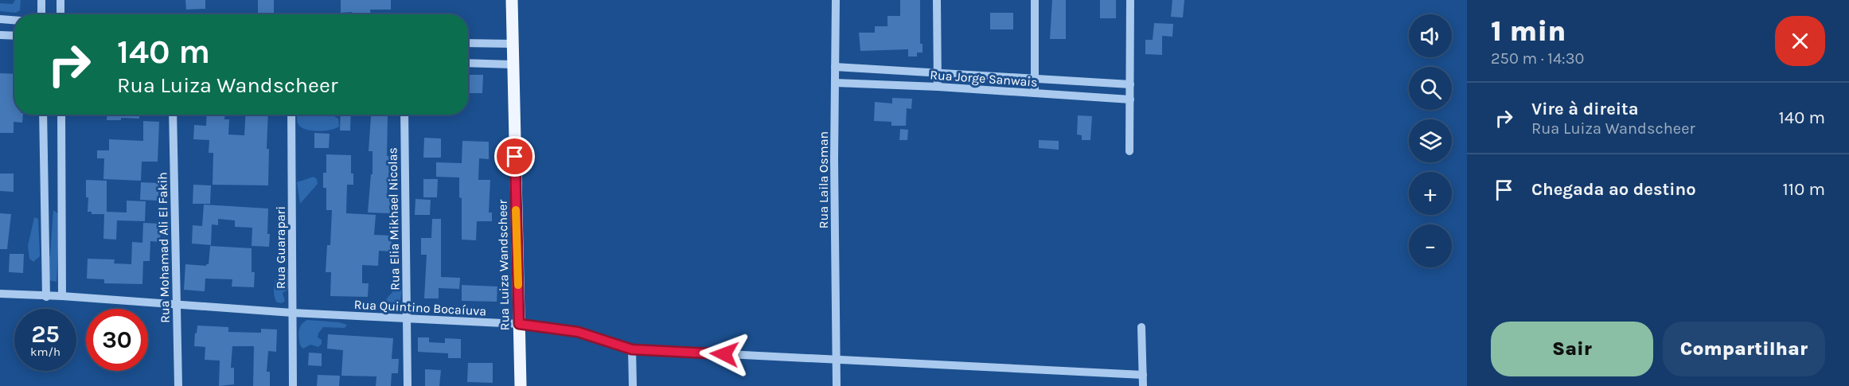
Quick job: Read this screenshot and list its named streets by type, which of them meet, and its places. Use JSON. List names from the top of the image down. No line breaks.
{"streets":{"main road":["Rua Luiza Wandscheer"],"street":["Rua Jorge Sanwais","Rua Laila Osman","Rua Elia Mikhael Nicolas","Rua Mohamad Ali El Fakih","Rua Guarapari","Rua Quintino Bocaíuva"]},"crossings":[["Rua Jorge Sanwais","Rua Laila Osman"],["Rua Laila Osman","Rua Quintino Bocaíuva"],["Rua Elia Mikhael Nicolas","Rua Quintino Bocaíuva"],["Rua Mohamad Ali El Fakih","Rua Quintino Bocaíuva"],["Rua Guarapari","Rua Quintino Bocaíuva"],["Rua Luiza Wandscheer","Rua Quintino Bocaíuva"]],"page":{"heading":["1 min","250 m · 14:30"],"map_buttons":["+","−"],"turn":["140 m","Rua Luiza Wandscheer"],"list":[{"name":"Vire à direita","note":"Rua Luiza Wandscheer","value":"140 m"},{"name":"Chegada ao destino","value":"110 m"}],"speed":"25 km/h","limit":"30","buttons":["Sair","Compartilhar"]}}
